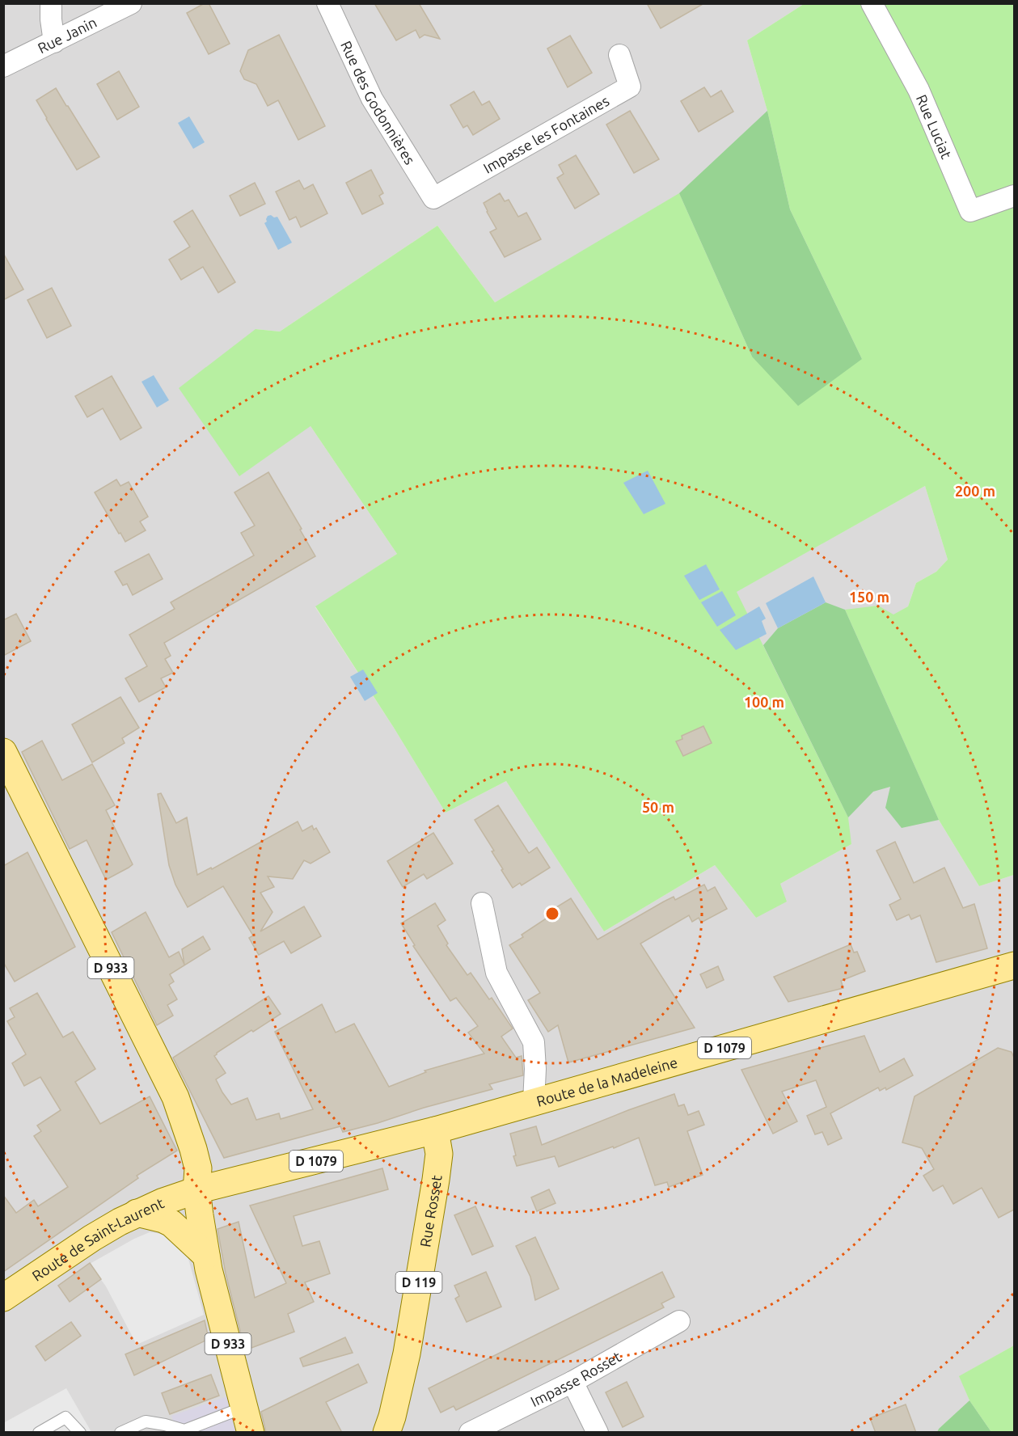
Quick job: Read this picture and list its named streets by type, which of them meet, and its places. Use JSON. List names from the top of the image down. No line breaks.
{"streets":{"main road":["D 933","D 1079","Route de la Madeleine","Rue Rosset","Route de Saint-Laurent","D 119"],"street":["Rue Janin","Rue des Godonnières","Rue Luciat","Impasse les Fontaines","Impasse Rosset"]},"crossings":[["Rue des Godonnières","Impasse les Fontaines"],["D 933","Route de la Madeleine"],["D 933","Route de Saint-Laurent"],["Route de la Madeleine","Rue Rosset"],["Route de la Madeleine","Route de Saint-Laurent"]],"rings":["200 m","150 m","100 m","50 m"]}
